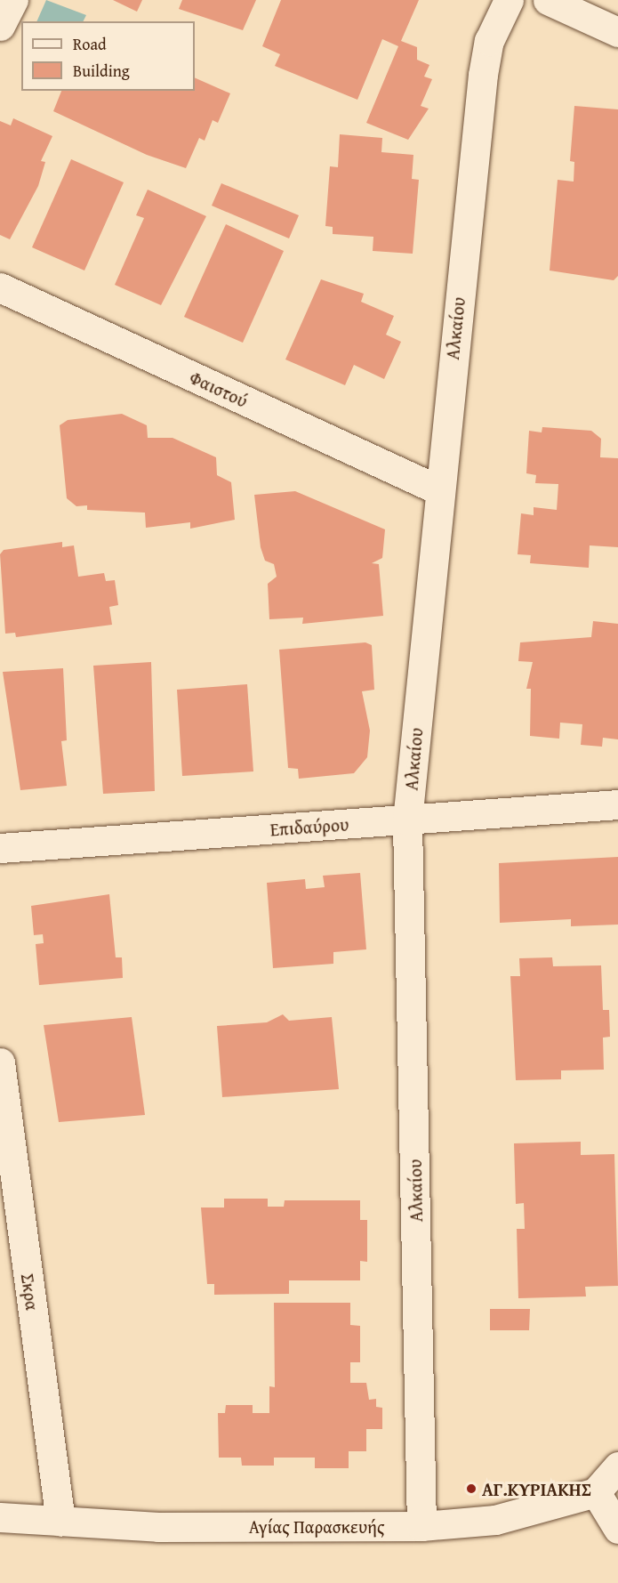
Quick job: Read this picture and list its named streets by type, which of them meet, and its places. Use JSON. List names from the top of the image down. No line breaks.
{"streets":{"street":["Αλκαίου","Φαιστού","Επιδαύρου","Σκρα","Αγίας Παρασκευής"]},"crossings":[["Αλκαίου","Φαιστού"],["Αλκαίου","Επιδαύρου"],["Αλκαίου","Αγίας Παρασκευής"],["Σκρα","Αγίας Παρασκευής"]],"places":["ΑΓ.ΚΥΡΙΑΚΗΣ"],"legend":["Road","Building"]}
